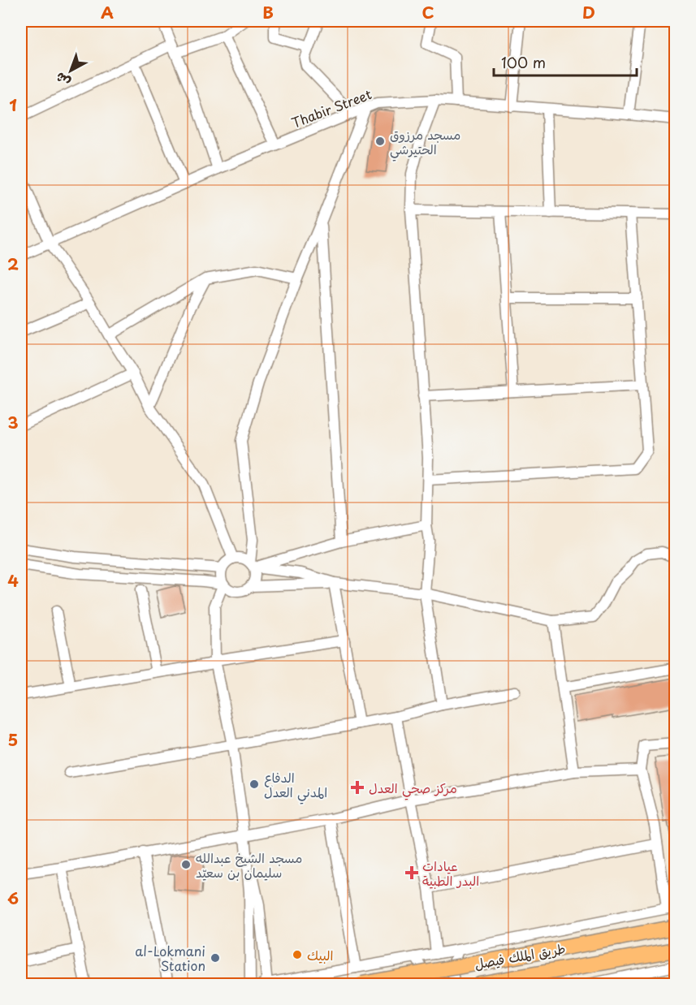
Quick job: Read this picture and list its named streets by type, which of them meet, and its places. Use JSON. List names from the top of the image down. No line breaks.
{"streets":{"highway":["طريق الملك فيصل"],"street":["Thabir Street"]},"places":{"other":["مسجد مرزوق الحتيرشي","الدفاع المدني العدل","مسجد الشيخ عبدالله سليمان بن سعيّد","البيك","al-Lokmani Station"],"health":["مركز صحي العدل","عيادات البدر الطبية"]},"scale_bar":"100 m","north":"bottom left","grid":{"columns":["A","B","C","D"],"rows":["1","2","3","4","5","6"]}}
